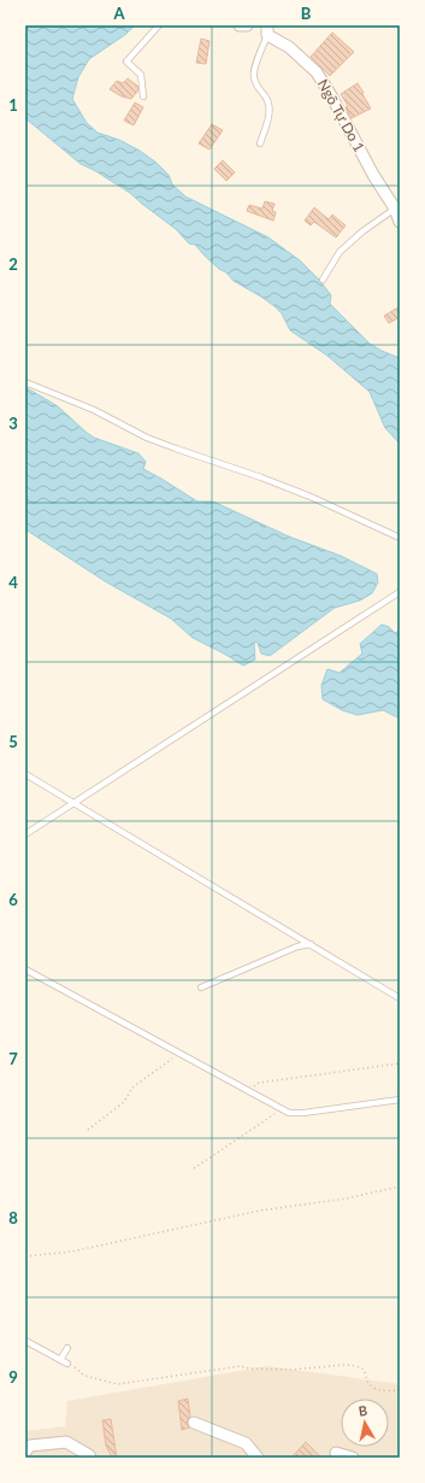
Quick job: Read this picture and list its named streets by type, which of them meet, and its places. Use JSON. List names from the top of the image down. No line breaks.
{"streets":{"street":["Ngõ Tự Do 1"]},"north":"top","grid":{"columns":["A","B"],"rows":["1","2","3","4","5","6","7","8","9"]}}
